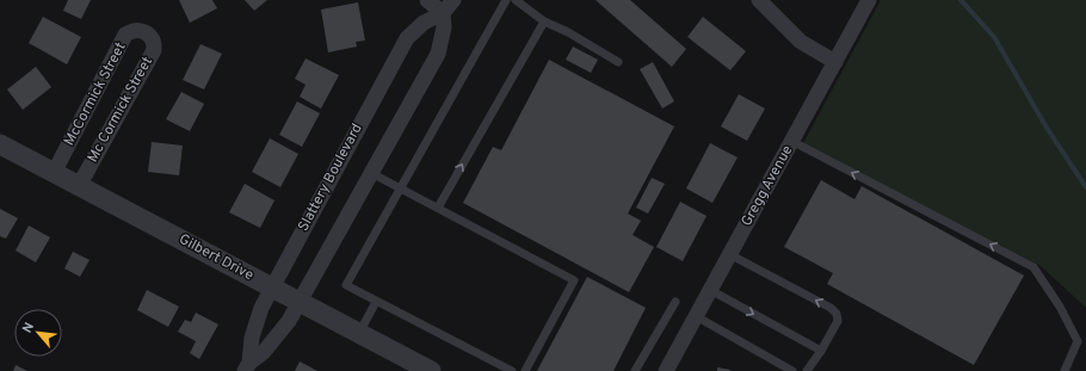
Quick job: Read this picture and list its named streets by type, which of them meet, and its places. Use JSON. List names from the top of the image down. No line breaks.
{"streets":{"street":["McCormick Street","Mc Cormick Street","Slattery Boulevard","Gregg Avenue","Gilbert Drive"]},"crossings":[["McCormick Street","Mc Cormick Street"],["McCormick Street","Gilbert Drive"],["Mc Cormick Street","Gilbert Drive"],["Slattery Boulevard","Gilbert Drive"]],"north":"top left"}
